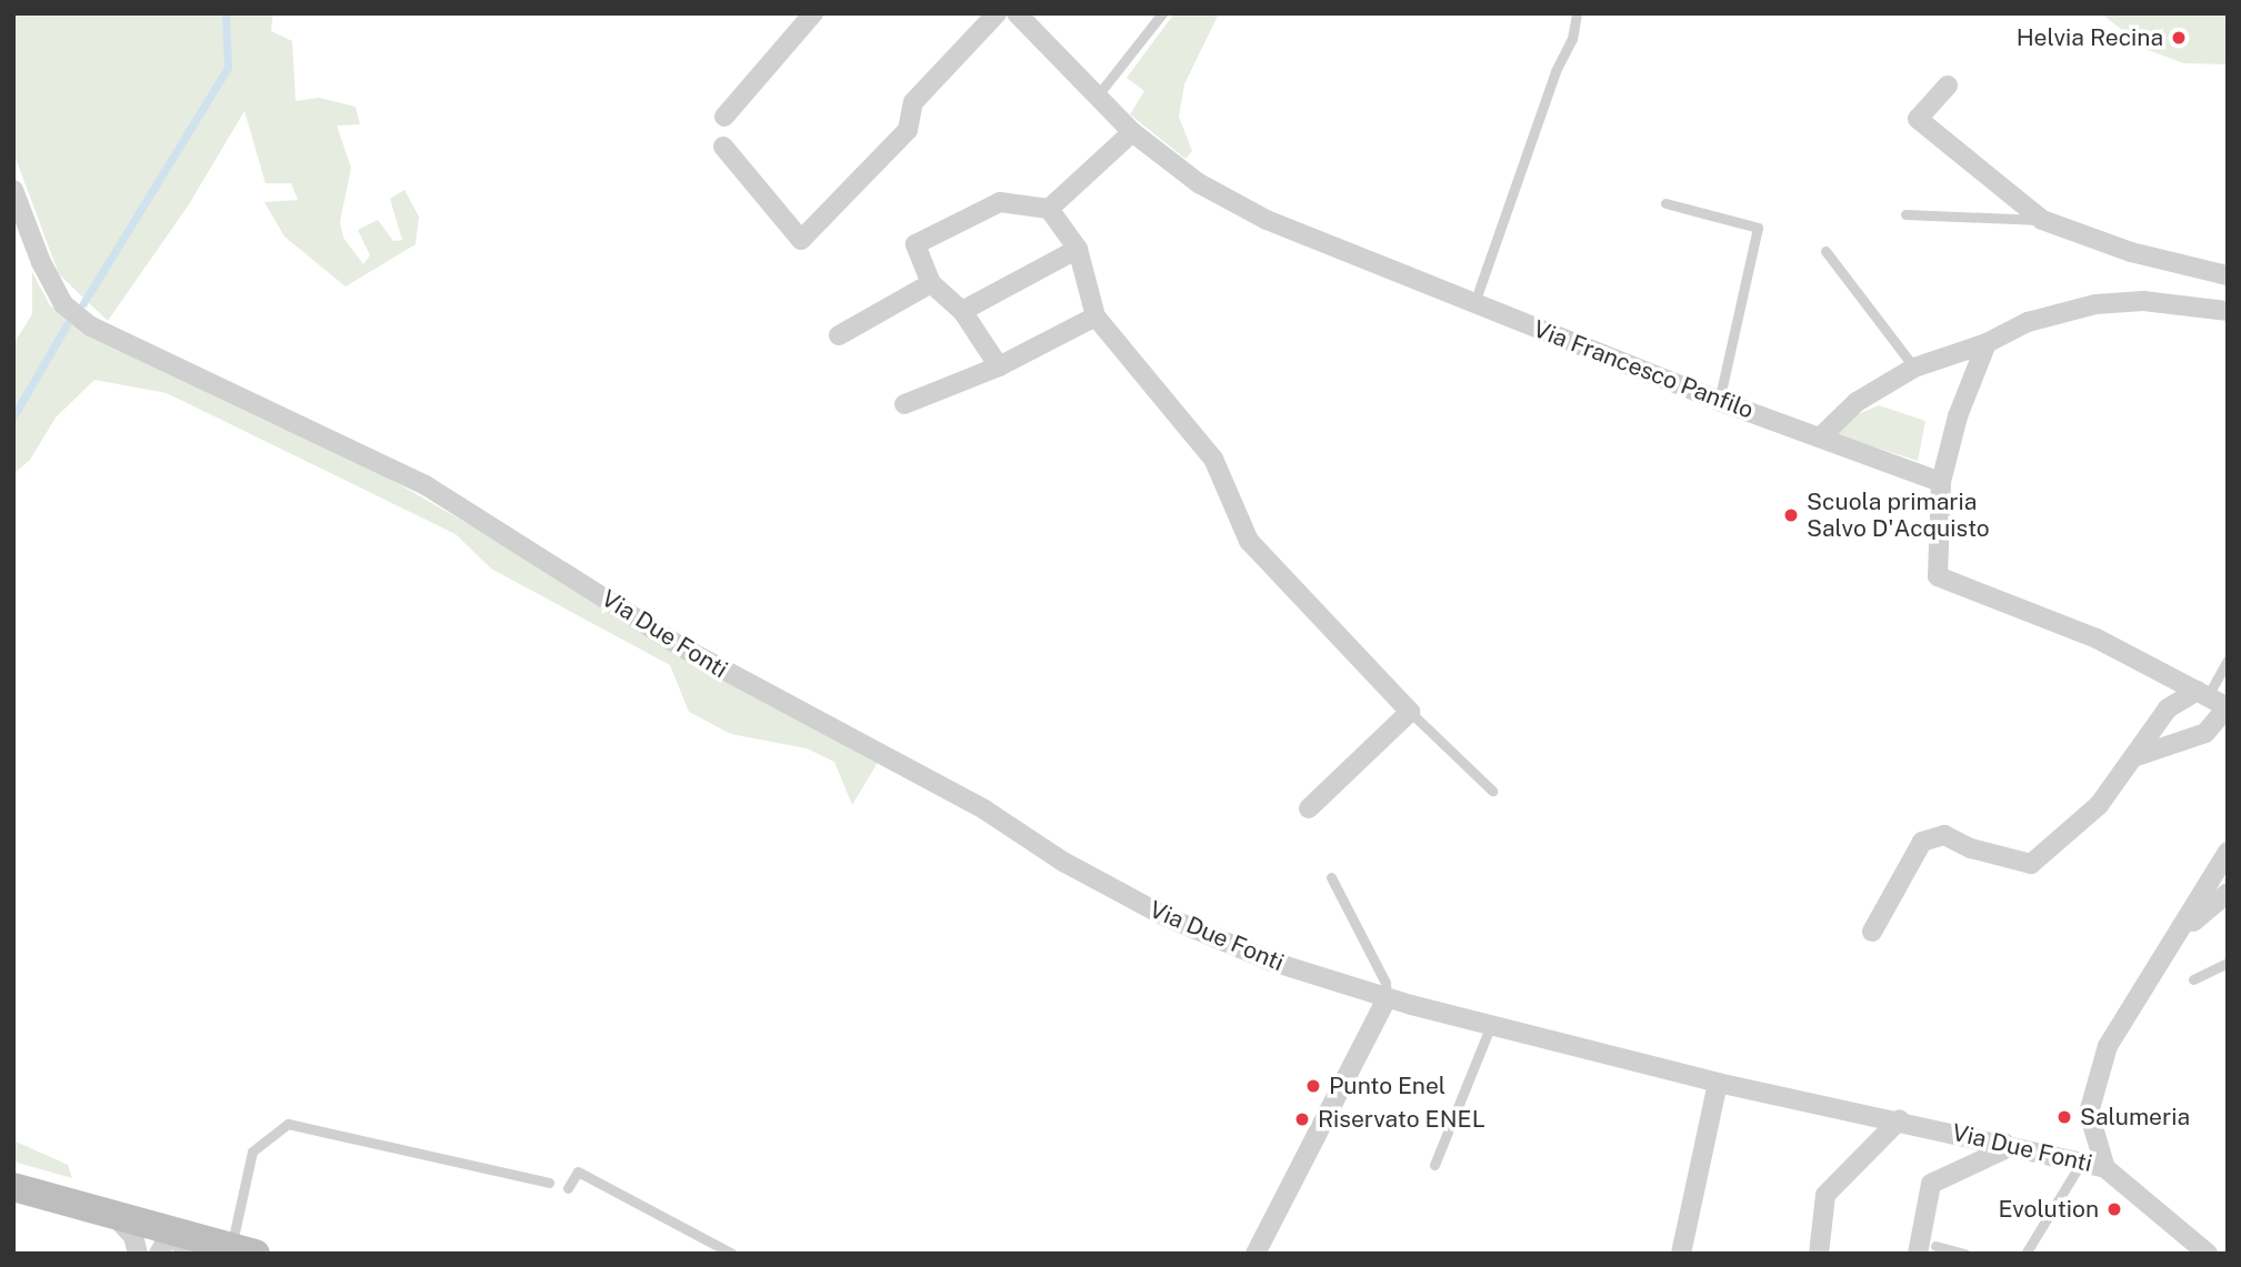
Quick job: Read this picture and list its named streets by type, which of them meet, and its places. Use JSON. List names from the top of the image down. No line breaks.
{"streets":{"street":["Via Francesco Panfilo","Via Due Fonti"]},"places":["Helvia Recina","Scuola primaria Salvo D'Acquisto","Punto Enel","Salumeria","Riservato ENEL","Evolution"]}
